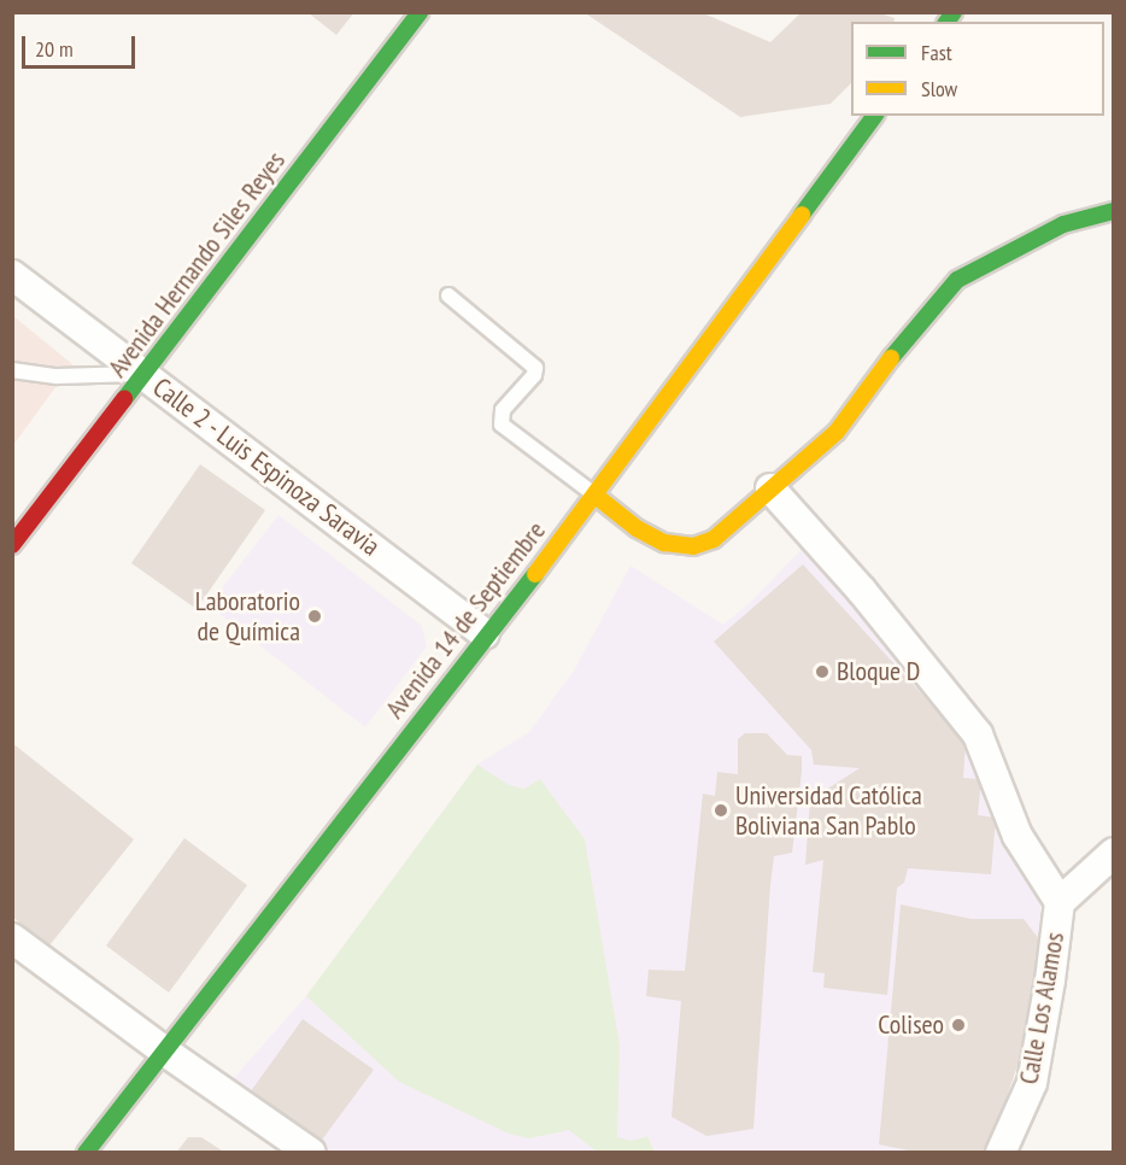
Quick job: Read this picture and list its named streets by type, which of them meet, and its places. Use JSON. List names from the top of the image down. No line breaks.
{"streets":{"main road":["Avenida Hernando Siles Reyes","Avenida 14 de Septiembre"],"street":["Calle 2 - Luis Espinoza Saravia","Calle Los Alamos"]},"crossings":[["Avenida Hernando Siles Reyes","Calle 2 - Luis Espinoza Saravia"],["Calle 2 - Luis Espinoza Saravia","Avenida 14 de Septiembre"]],"places":["Laboratorio de Química","Bloque D","Universidad Católica Boliviana San Pablo","Coliseo"],"legend":["Fast","Slow"],"scale_bar":"20 m"}
